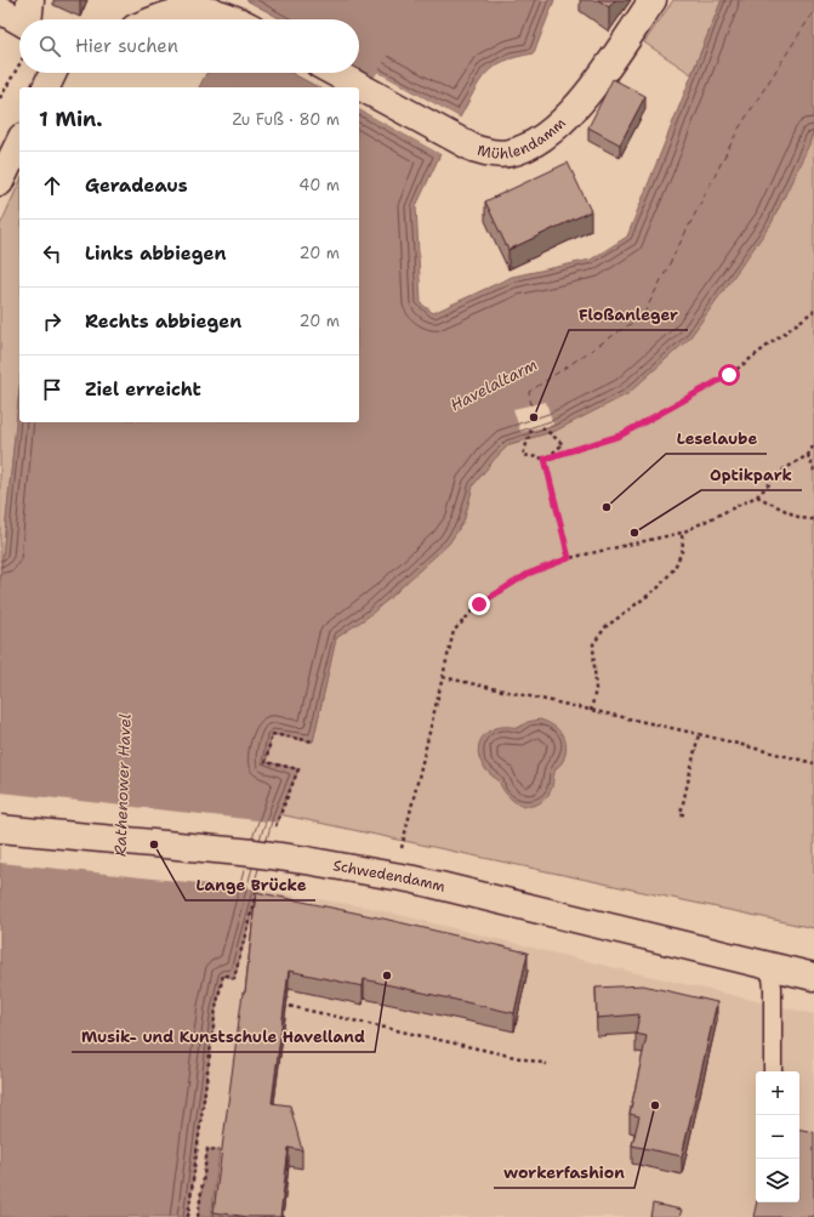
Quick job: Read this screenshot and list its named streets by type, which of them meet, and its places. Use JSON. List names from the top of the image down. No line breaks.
{"streets":{"main road":["Mühlendamm","Schwedendamm"]},"water":["Havelaltarm","Rathenower Havel"],"places":["Floßanleger","Leselaube","Optikpark","Lange Brücke","Musik- und Kunstschule Havelland","workerfashion"],"page":{"search":"Hier suchen","heading":["1 Min.","Zu Fuß · 80 m"],"list":[["Geradeaus","40 m"],["Links abbiegen","20 m"],["Rechts abbiegen","20 m"],"Ziel erreicht"],"map_buttons":["+","−"]}}
